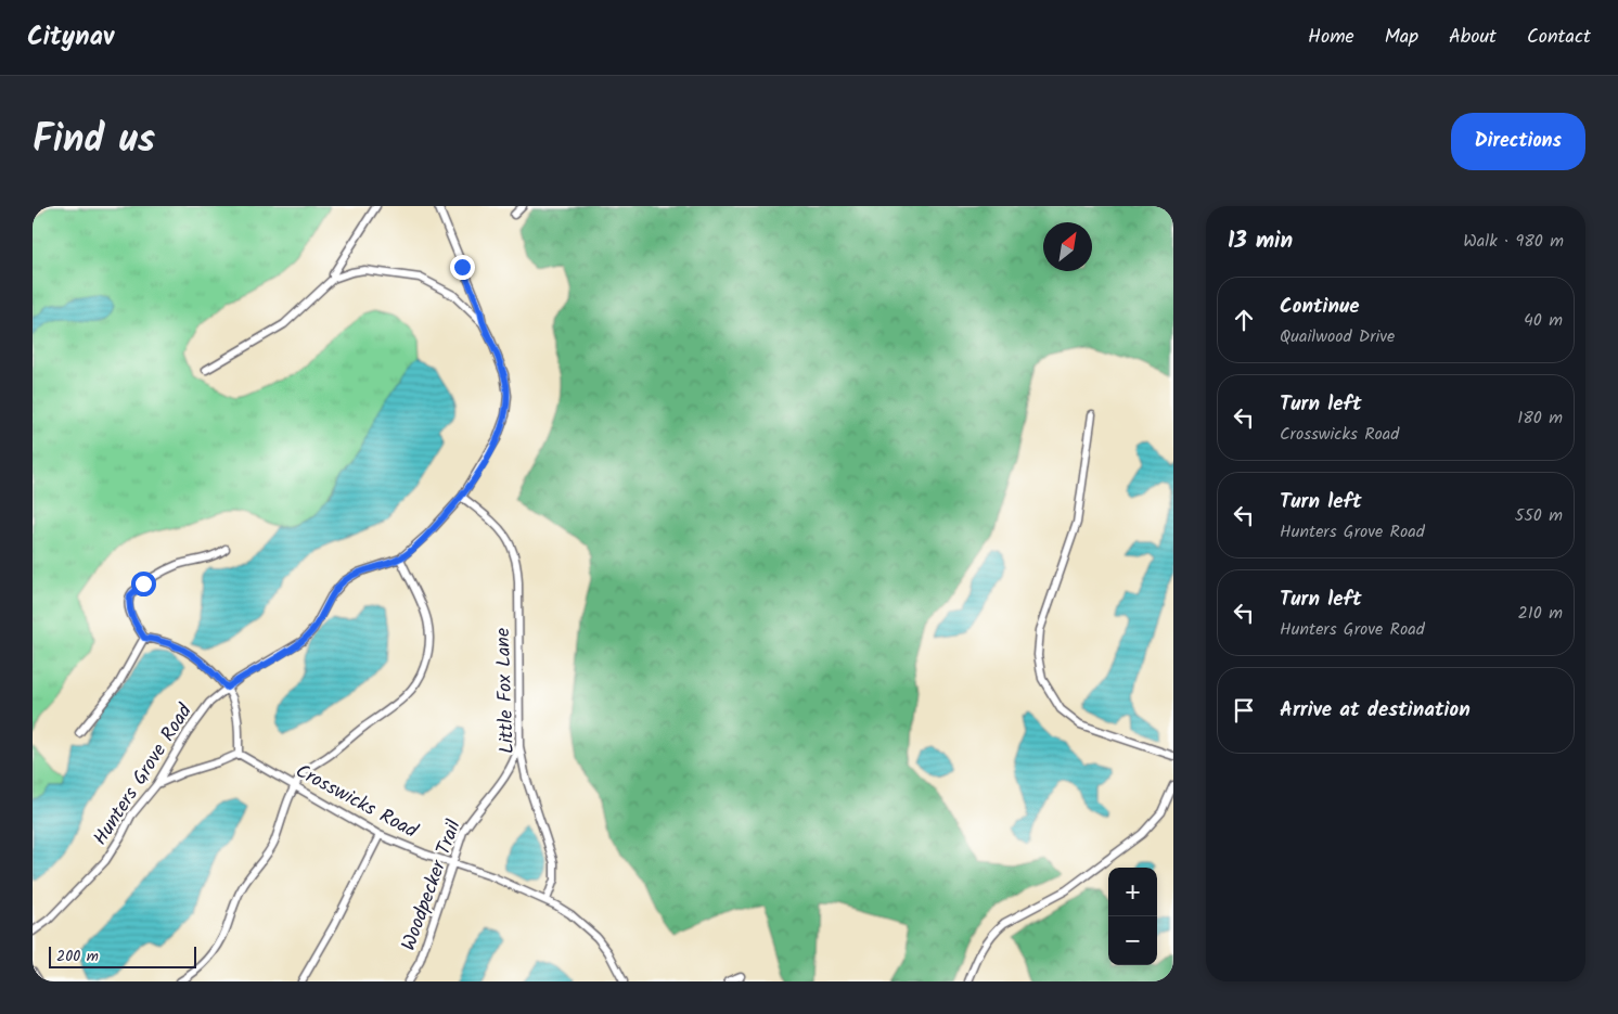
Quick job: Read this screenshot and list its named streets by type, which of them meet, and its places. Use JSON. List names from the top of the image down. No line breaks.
{"streets":{"street":["Little Fox Lane","Hunters Grove Road","Crosswicks Road","Woodpecker Trail"]},"crossings":[["Little Fox Lane","Hunters Grove Road"],["Little Fox Lane","Crosswicks Road"],["Little Fox Lane","Woodpecker Trail"],["Crosswicks Road","Woodpecker Trail"]],"scale_bar":"200 m","north":"top right","page":{"header":"Citynav","nav":["Home","Map","About","Contact"],"title":"Find us","buttons":"Directions","heading":["13 min","Walk · 980 m"],"list":[["Continue","Quailwood Drive","40 m"],["Turn left","Crosswicks Road","180 m"],["Turn left","Hunters Grove Road","550 m"],["Turn left","Hunters Grove Road","210 m"],"Arrive at destination"],"map_buttons":["+","−"],"scale":"200 m"}}
